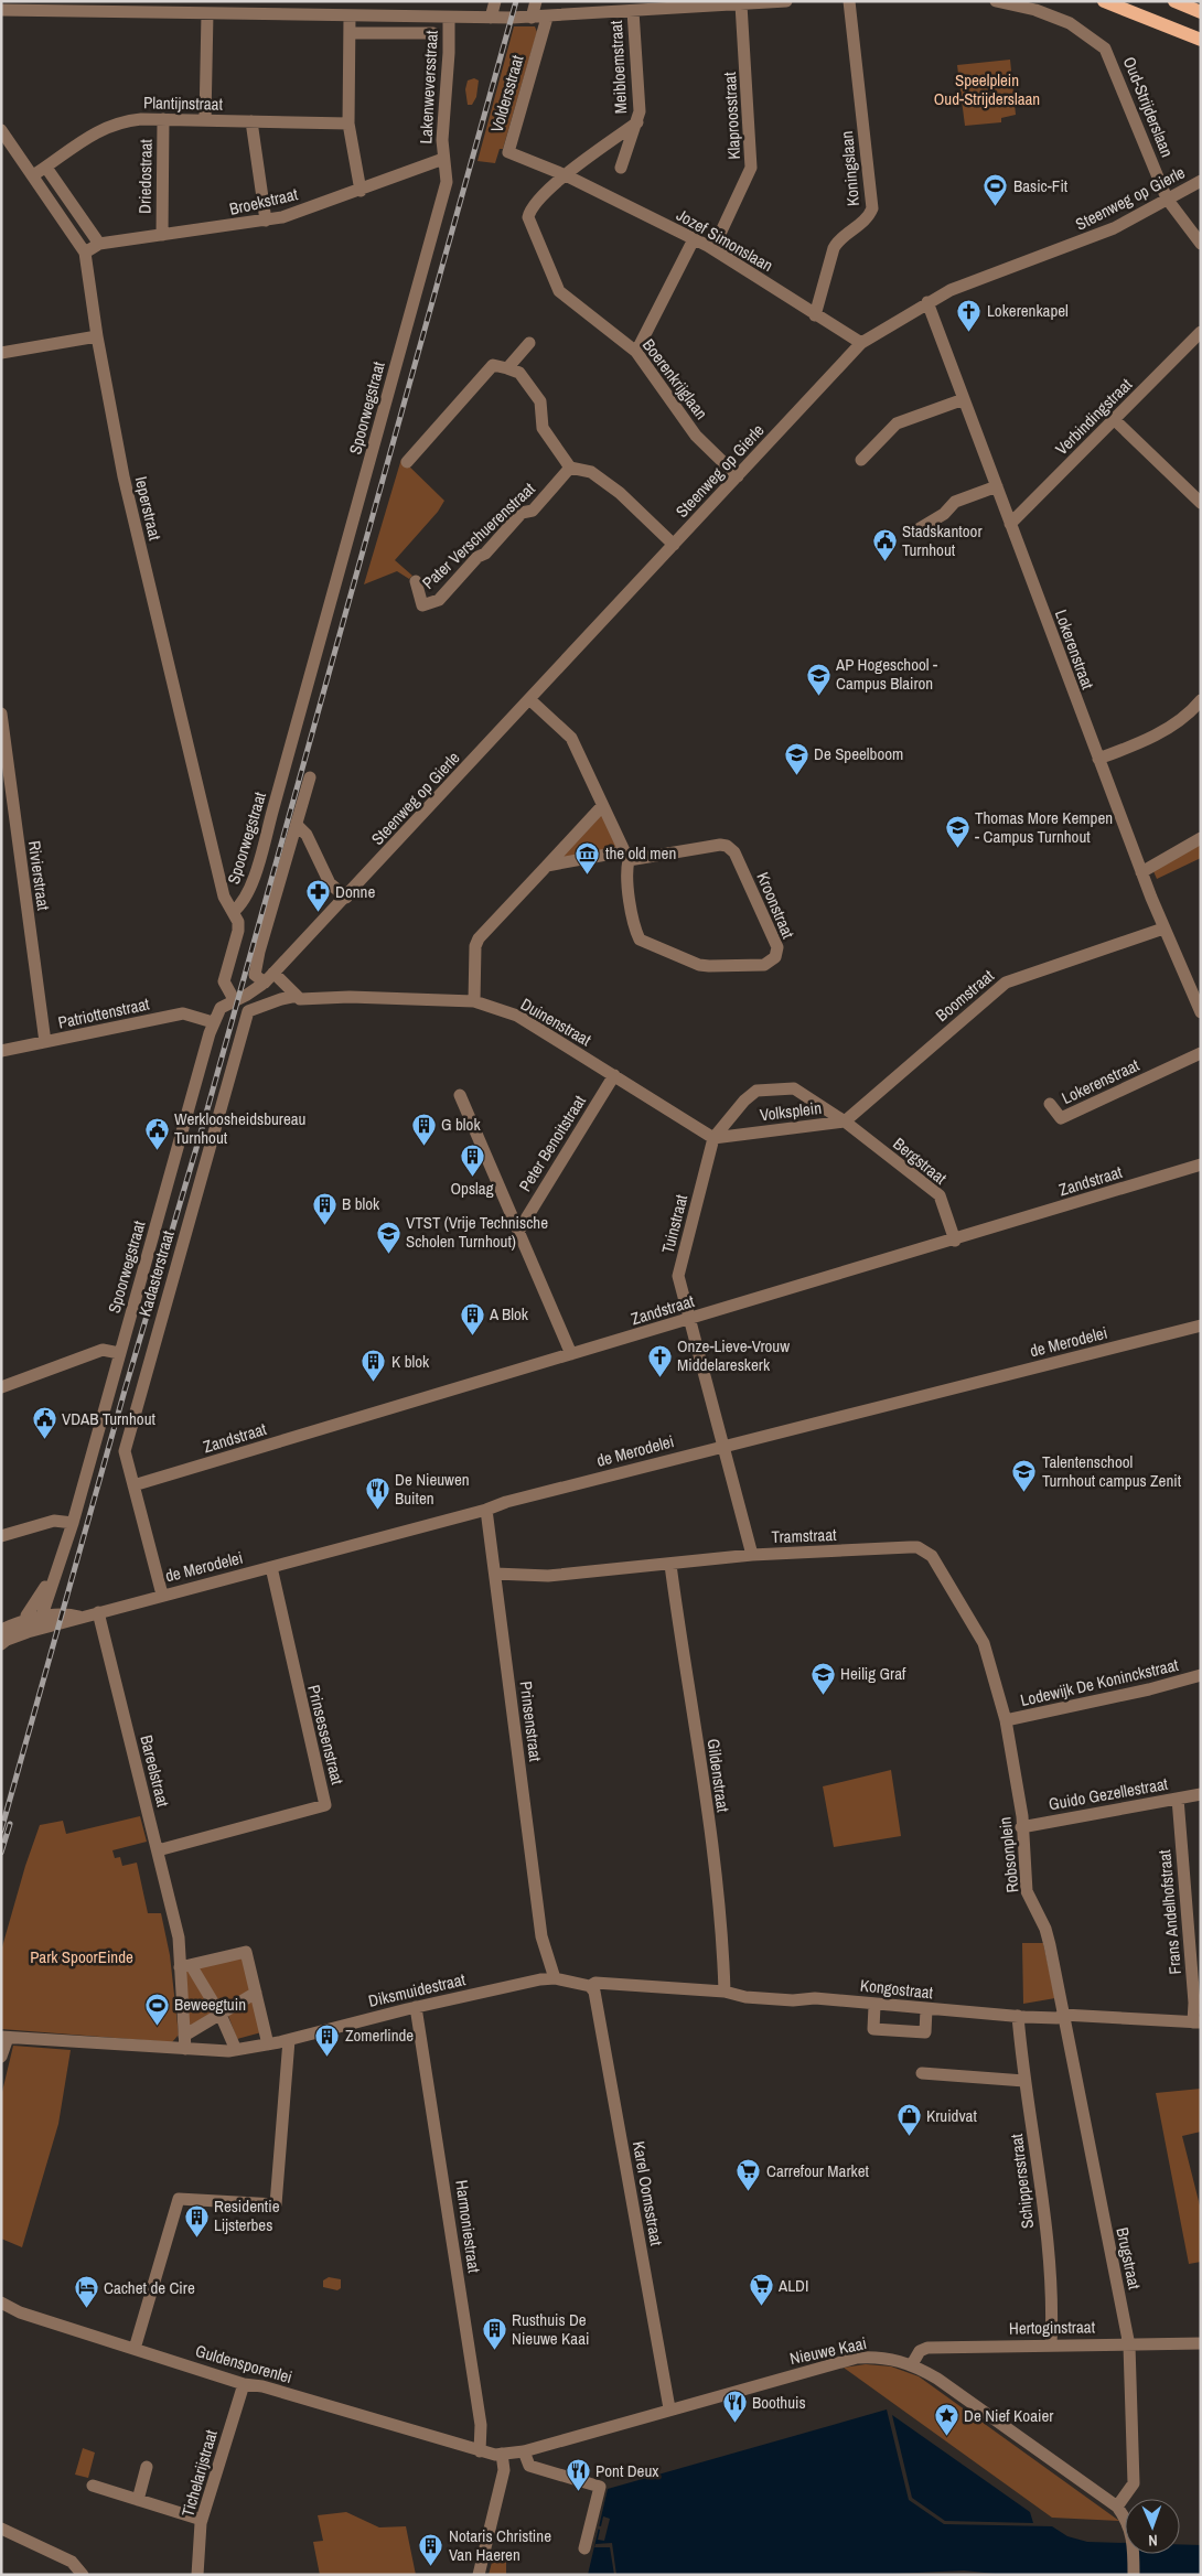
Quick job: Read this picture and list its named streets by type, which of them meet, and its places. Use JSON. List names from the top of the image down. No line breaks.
{"streets":{"street":["Meibloemstraat","Lakenweversstraat","Voldersstraat","Plantijnstraat","Oud-Strijderslaan","Klaproosstraat","Koningslaan","Driedostraat","Steenweg op Gierle","Broekstraat","Jozef Simonslaan","Boerenkrijglaan","Spoorwegstraat","Verbindingstraat","Ieperstraat","Pater Verschuerenstraat","Lokerenstraat","Rivierstraat","Kroonstraat","Boomstraat","Patriottenstraat","Duinenstraat","Volksplein","Peter Benoitstraat","Bergstraat","Zandstraat","Tuinstraat","Kadasterstraat","de Merodelei","Tramstraat","Lodewijk De Koninckstraat","Prinsenstraat","Prinsessenstraat","Bareelstraat","Gildenstraat","Guido Gezellestraat","Robsonplein","Frans Andelhofstraat","Kongostraat","Diksmuidestraat","Schippersstraat","Karel Oomsstraat","Harmoniestraat","Brugstraat","Hertoginstraat","Nieuwe Kaai","Guldensporenlei","Tichelarijstraat"]},"crossings":[["Meibloemstraat","Voldersstraat"],["Meibloemstraat","Jozef Simonslaan"],["Meibloemstraat","Boerenkrijglaan"],["Lakenweversstraat","Broekstraat"],["Lakenweversstraat","Spoorwegstraat"],["Voldersstraat","Jozef Simonslaan"],["Voldersstraat","Boerenkrijglaan"],["Plantijnstraat","Driedostraat"],["Plantijnstraat","Ieperstraat"],["Oud-Strijderslaan","Steenweg op Gierle"],["Klaproosstraat","Jozef Simonslaan"],["Koningslaan","Jozef Simonslaan"],["Driedostraat","Broekstraat"],["Steenweg op Gierle","Jozef Simonslaan"],["Steenweg op Gierle","Boerenkrijglaan"],["Steenweg op Gierle","Spoorwegstraat"],["Steenweg op Gierle","Lokerenstraat"],["Broekstraat","Spoorwegstraat"],["Broekstraat","Ieperstraat"],["Jozef Simonslaan","Boerenkrijglaan"],["Spoorwegstraat","Ieperstraat"],["Spoorwegstraat","Patriottenstraat"],["Spoorwegstraat","de Merodelei"],["Verbindingstraat","Lokerenstraat"],["Lokerenstraat","Boomstraat"],["Rivierstraat","Patriottenstraat"],["Boomstraat","Volksplein"],["Boomstraat","Bergstraat"],["Duinenstraat","Volksplein"],["Duinenstraat","Peter Benoitstraat"],["Duinenstraat","Tuinstraat"],["Duinenstraat","Kadasterstraat"],["Volksplein","Bergstraat"],["Volksplein","Tuinstraat"],["Peter Benoitstraat","Zandstraat"],["Bergstraat","Zandstraat"],["Zandstraat","Tuinstraat"],["Zandstraat","Kadasterstraat"],["Tuinstraat","de Merodelei"],["Tuinstraat","Tramstraat"],["Kadasterstraat","de Merodelei"],["de Merodelei","Prinsenstraat"],["de Merodelei","Prinsessenstraat"],["de Merodelei","Bareelstraat"],["Tramstraat","Lodewijk De Koninckstraat"],["Tramstraat","Prinsenstraat"],["Tramstraat","Gildenstraat"],["Tramstraat","Robsonplein"],["Lodewijk De Koninckstraat","Robsonplein"],["Prinsenstraat","Kongostraat"],["Prinsenstraat","Diksmuidestraat"],["Prinsessenstraat","Bareelstraat"],["Bareelstraat","Diksmuidestraat"],["Gildenstraat","Kongostraat"],["Guido Gezellestraat","Robsonplein"],["Guido Gezellestraat","Frans Andelhofstraat"],["Robsonplein","Kongostraat"],["Robsonplein","Brugstraat"],["Frans Andelhofstraat","Kongostraat"],["Kongostraat","Diksmuidestraat"],["Kongostraat","Schippersstraat"],["Kongostraat","Karel Oomsstraat"],["Kongostraat","Brugstraat"],["Diksmuidestraat","Harmoniestraat"],["Schippersstraat","Hertoginstraat"],["Karel Oomsstraat","Nieuwe Kaai"],["Harmoniestraat","Nieuwe Kaai"],["Harmoniestraat","Guldensporenlei"],["Brugstraat","Hertoginstraat"],["Brugstraat","Nieuwe Kaai"],["Hertoginstraat","Nieuwe Kaai"],["Nieuwe Kaai","Guldensporenlei"],["Guldensporenlei","Tichelarijstraat"]],"parks":["Speelplein Oud-Strijderslaan","Park SpoorEinde"],"places":{"sports":["Basic-Fit","Beweegtuin"],"church":["Lokerenkapel","Onze-Lieve-Vrouw Middelareskerk"],"public building":["Stadskantoor Turnhout","Werkloosheidsbureau Turnhout","VDAB Turnhout"],"school or university":["AP Hogeschool - Campus Blairon","De Speelboom","Thomas More Kempen - Campus Turnhout","VTST (Vrije Technische Scholen Turnhout)","Talentenschool Turnhout campus Zenit","Heilig Graf"],"museum":["the old men"],"pharmacy":["Donne"],"building":["G blok","Opslag","B blok","A Blok","K blok","Zomerlinde","Residentie Lijsterbes","Rusthuis De Nieuwe Kaai","Notaris Christine Van Haeren"],"restaurant":["De Nieuwen Buiten","Boothuis","Pont Deux"],"shop":["Kruidvat"],"supermarket":["Carrefour Market","ALDI"],"hotel":["Cachet de Cire"],"place":["De Nief Koaier"]},"north":"bottom"}
